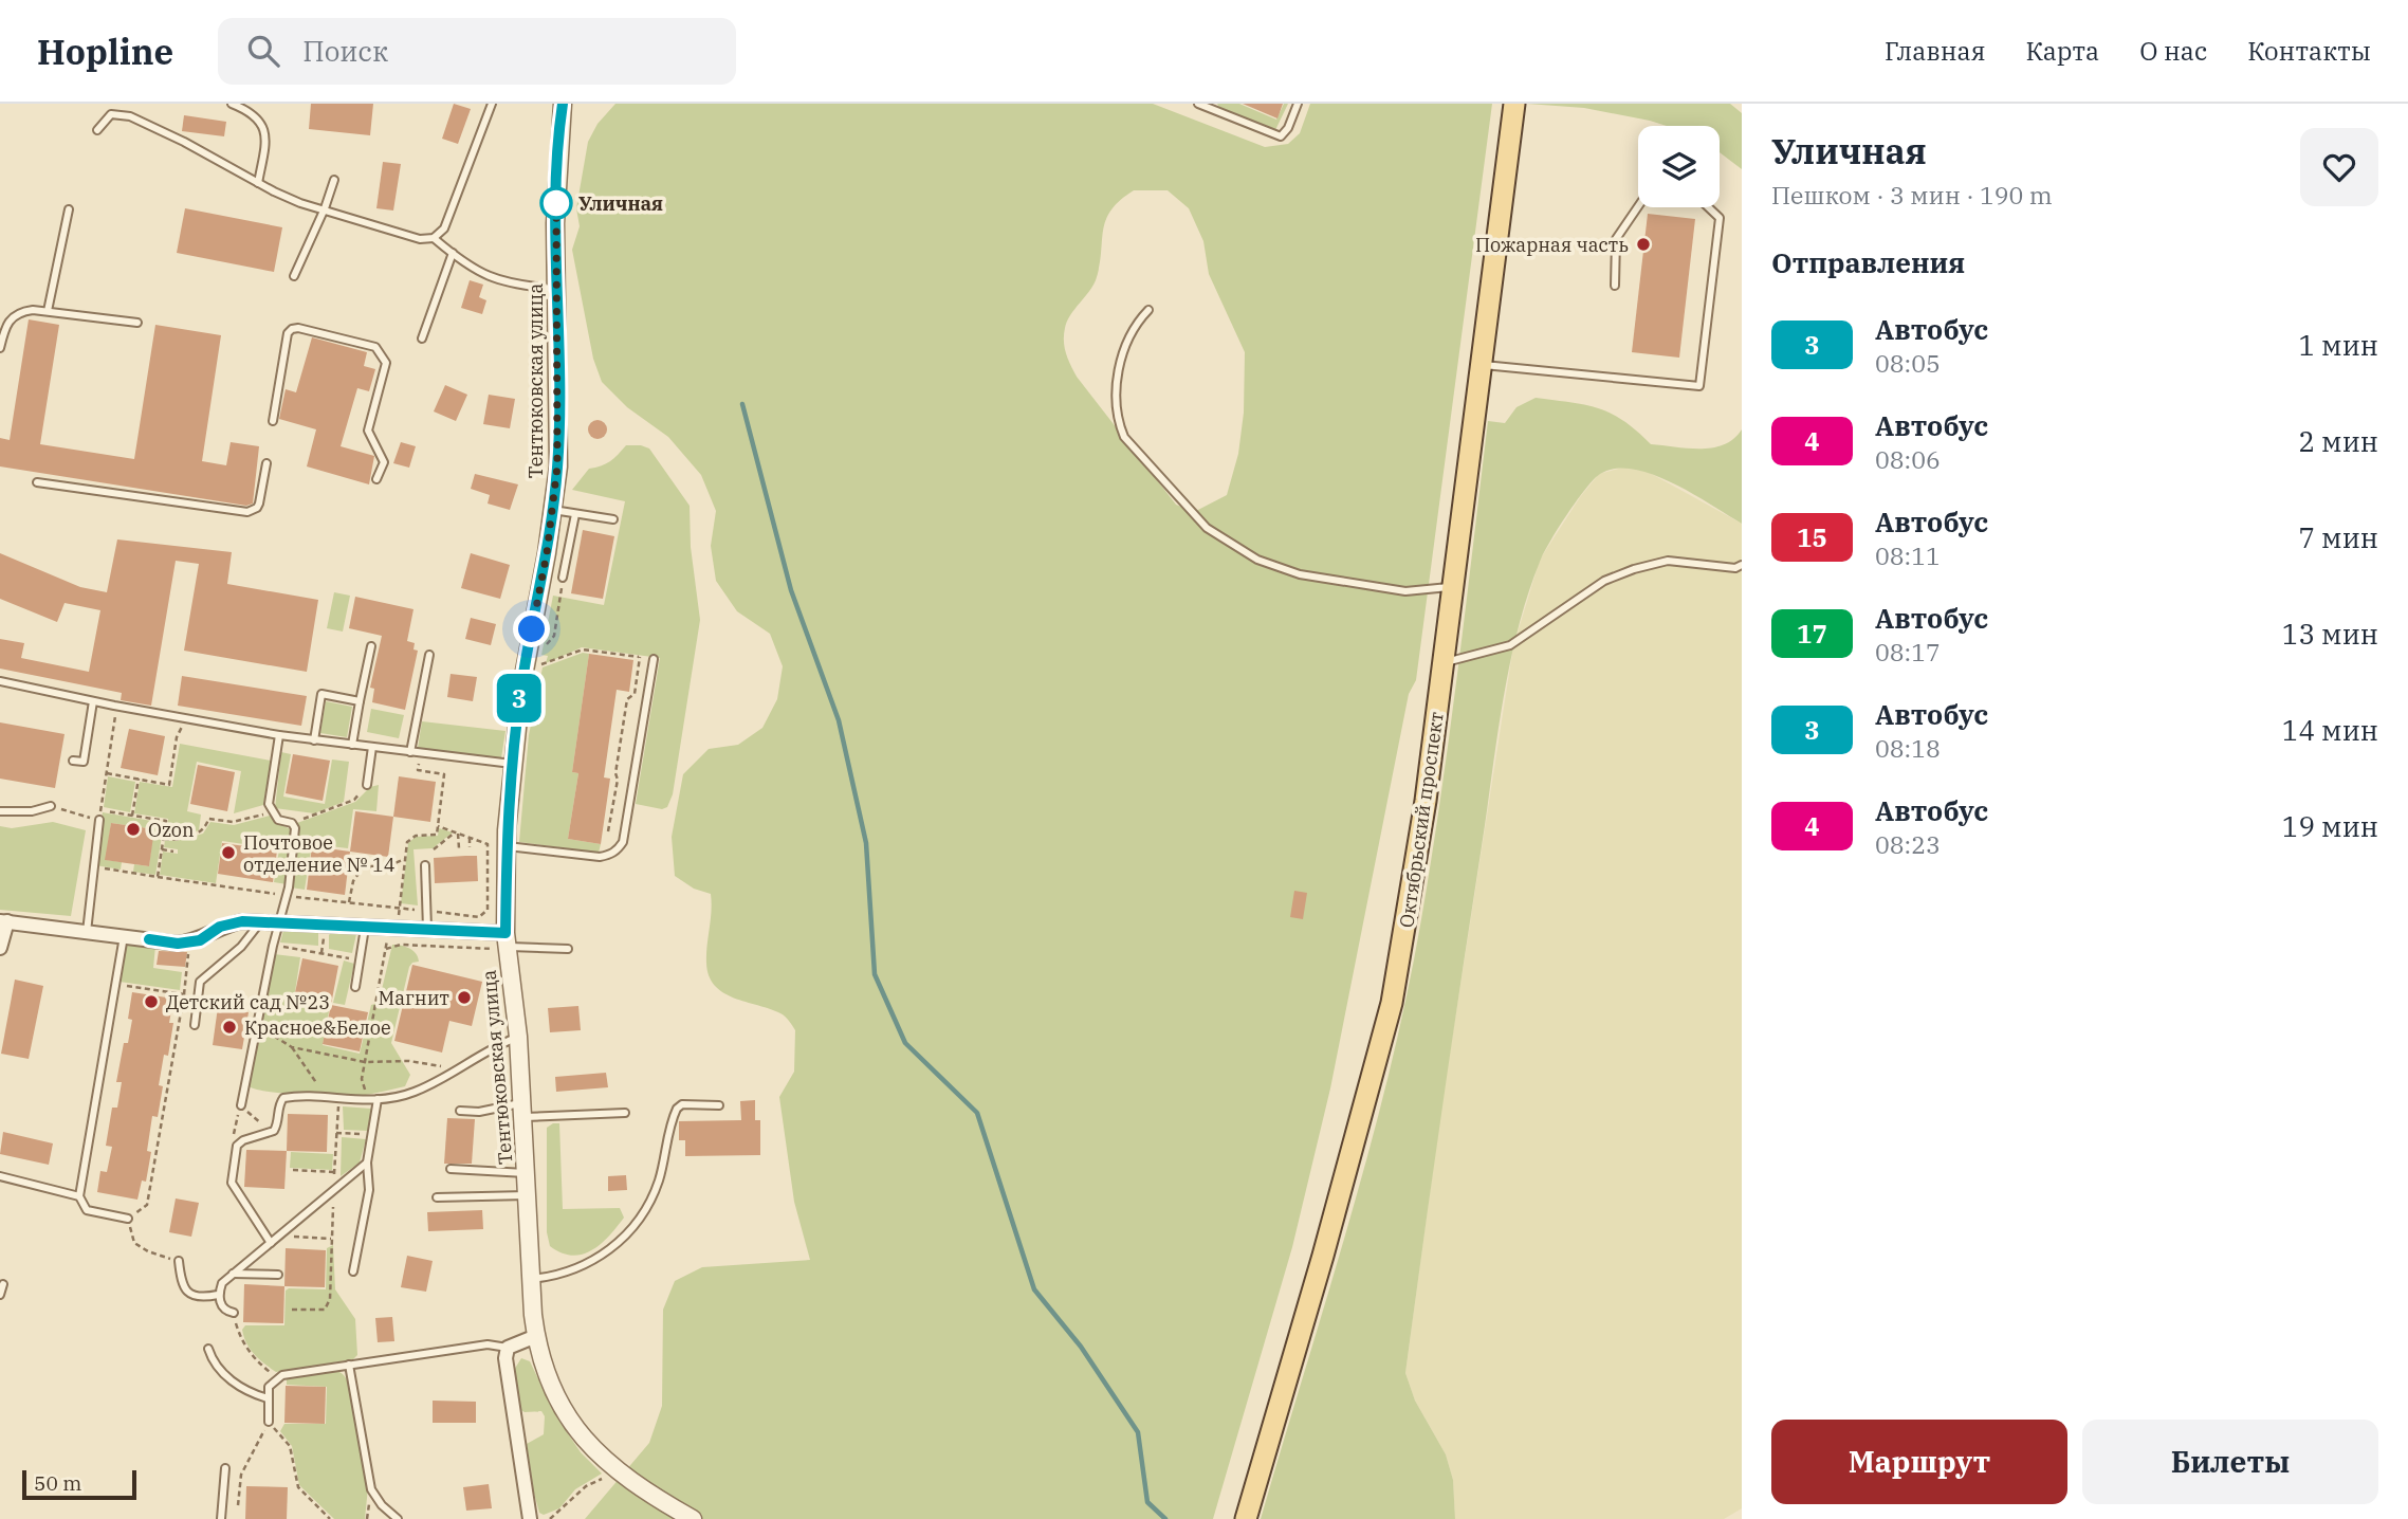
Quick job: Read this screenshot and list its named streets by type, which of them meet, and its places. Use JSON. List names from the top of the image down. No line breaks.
{"streets":{"main road":["Октябрьский проспект"],"street":["Тентюковская улица"]},"places":["Уличная","Пожарная часть","Ozon","Почтовое отделение № 14","Магнит","Детский сад №23","Красное&Белое"],"lines":["bus line 3"],"scale_bar":"50 m","page":{"header":"Hopline","search":"Поиск","nav":["Главная","Карта","О нас","Контакты"],"on_map":"3","heading":[["Уличная","Пешком · 3 мин · 190 m"],"Отправления"],"list":[{"mark":"3","name":"Автобус","note":"08:05","value":"1 мин"},{"mark":"4","name":"Автобус","note":"08:06","value":"2 мин"},{"mark":"15","name":"Автобус","note":"08:11","value":"7 мин"},{"mark":"17","name":"Автобус","note":"08:17","value":"13 мин"},{"mark":"3","name":"Автобус","note":"08:18","value":"14 мин"},{"mark":"4","name":"Автобус","note":"08:23","value":"19 мин"}],"buttons":["Маршрут","Билеты"],"scale":"50 m"}}
